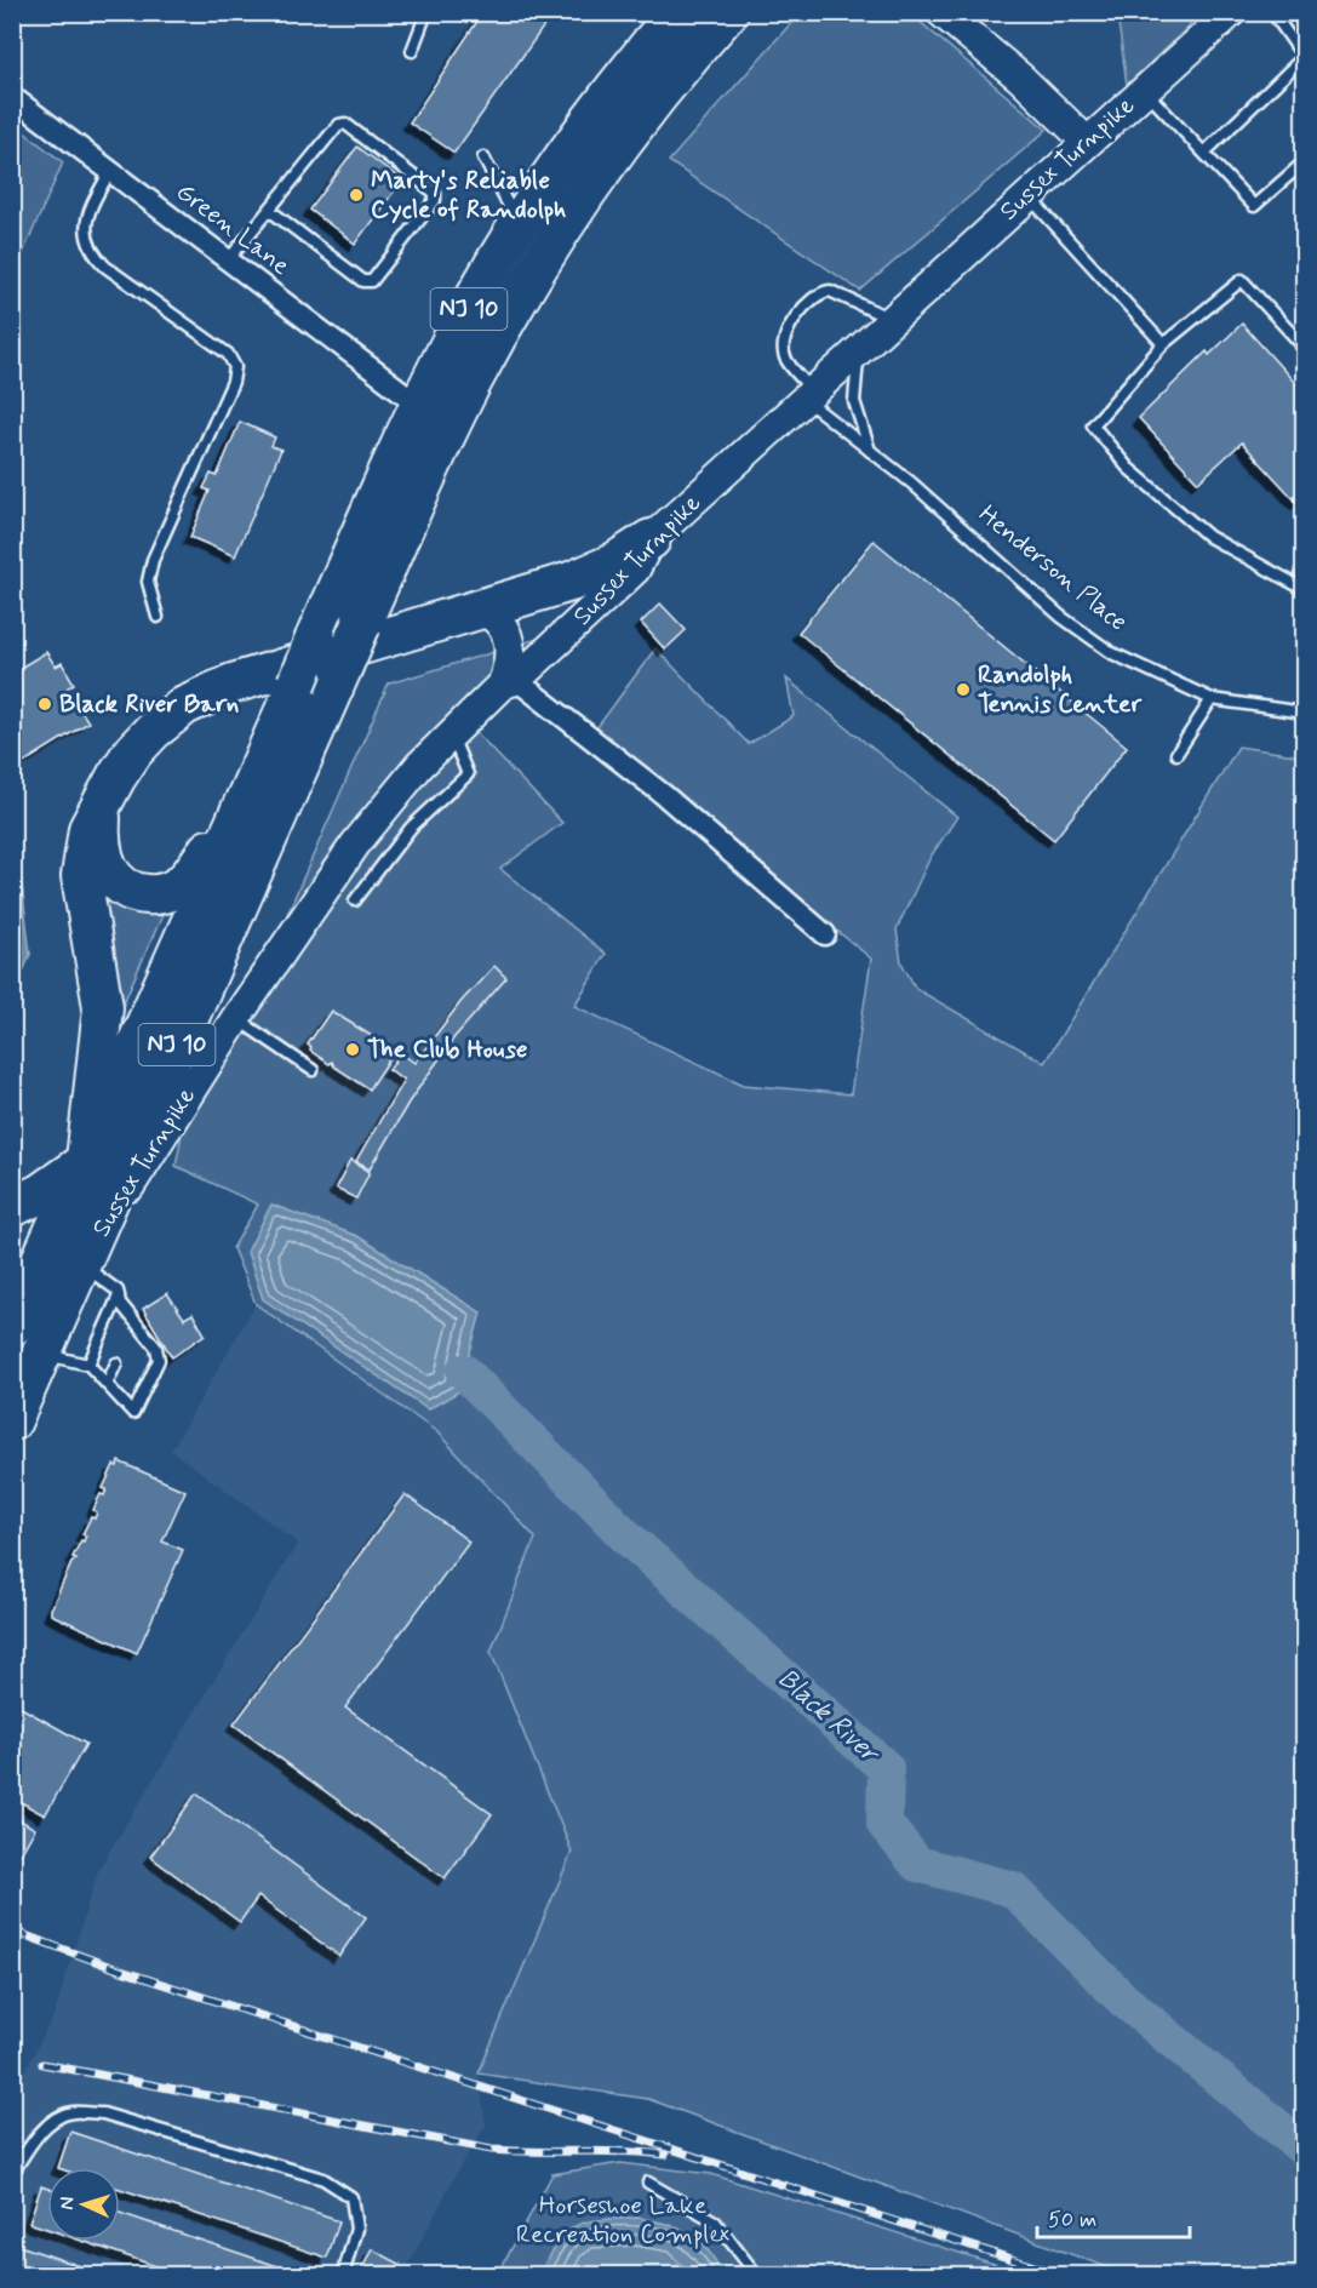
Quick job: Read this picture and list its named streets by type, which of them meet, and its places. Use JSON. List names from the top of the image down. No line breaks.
{"streets":{"highway":["NJ 10"],"main road":["Sussex Turnpike"],"street":["Green Lane"],"lane":["Henderson Place"]},"crossings":[["Sussex Turnpike","NJ 10"],["Sussex Turnpike","Henderson Place"],["Green Lane","NJ 10"]],"water":["Black River"],"parks":["Horseshoe Lake Recreation Complex"],"places":["Marty's Reliable Cycle of Randolph","Randolph Tennis Center","Black River Barn","The Club House"],"scale_bar":"50 m","north":"left"}
